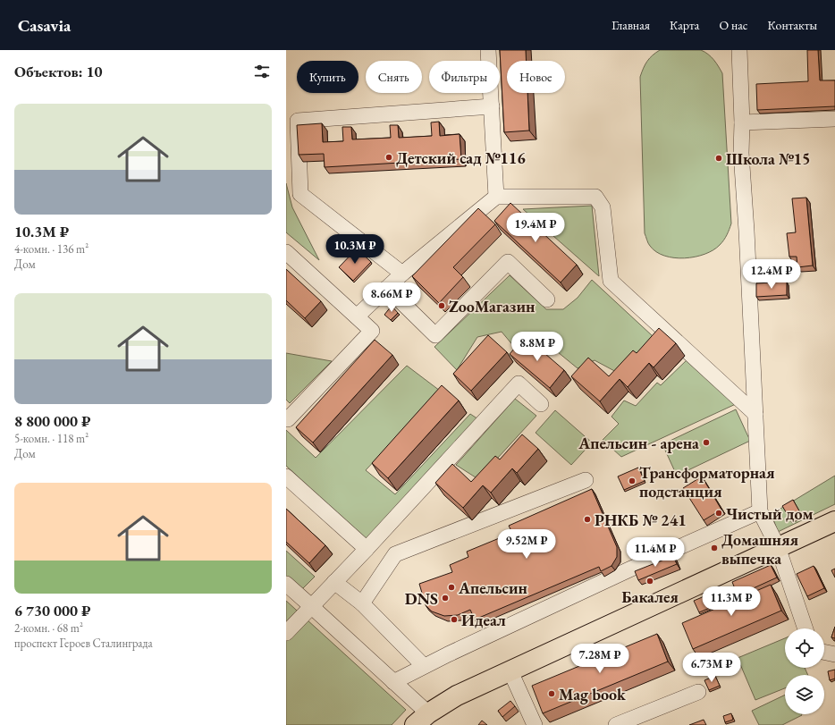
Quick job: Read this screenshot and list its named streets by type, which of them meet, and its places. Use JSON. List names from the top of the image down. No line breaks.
{"places":["Детский сад №116","Школа №15","ZooМагазин","Апельсин - арена","Трансформаторная подстанция","Чистый дом","РНКБ № 241","Домашняя выпечка","Бакалея","Апельсин","DNS","Идеал","Mag book"],"page":{"header":"Casavia","nav":["Главная","Карта","О нас","Контакты"],"heading":"Объектов: 10","chip":["Купить","Снять","Фильтры","Новое"],"list":[{"name":"10.3M ₽","note":"4-комн. · 136 m² · Дом"},{"name":"8 800 000 ₽","note":"5-комн. · 118 m² · Дом"},{"name":"6 730 000 ₽","note":"2-комн. · 68 m² · проспект Героев Сталинграда"}],"price":["19.4M ₽","10.3M ₽","12.4M ₽","8.66M ₽","8.8M ₽","9.52M ₽","11.4M ₽","11.3M ₽","7.28M ₽","6.73M ₽"]}}
